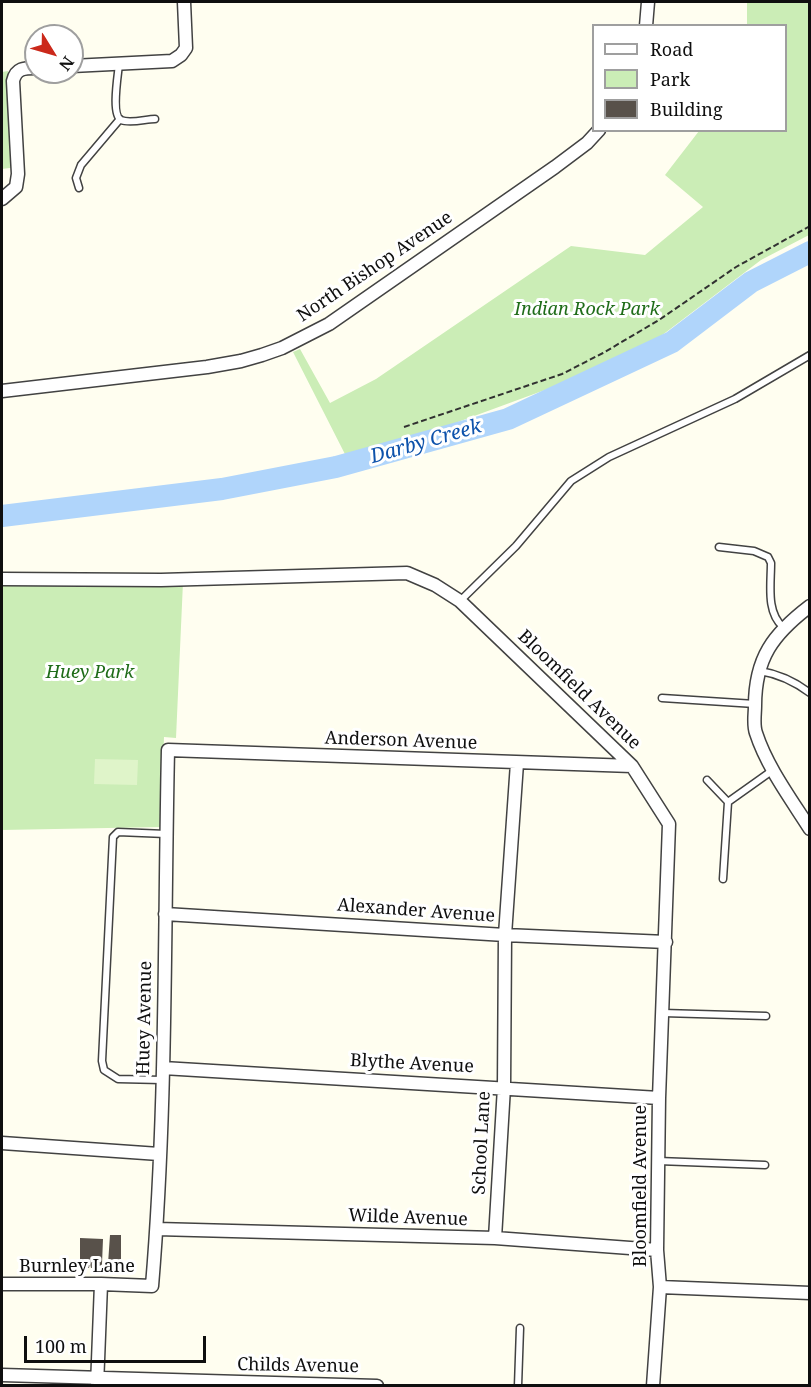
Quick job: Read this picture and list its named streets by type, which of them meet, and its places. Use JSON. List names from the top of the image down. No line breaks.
{"streets":{"street":["North Bishop Avenue","Bloomfield Avenue","Anderson Avenue","Alexander Avenue","Huey Avenue","Blythe Avenue","School Lane","Wilde Avenue","Burnley Lane","Childs Avenue"]},"crossings":[["Bloomfield Avenue","Anderson Avenue"],["Bloomfield Avenue","Alexander Avenue"],["Bloomfield Avenue","Blythe Avenue"],["Bloomfield Avenue","Wilde Avenue"],["Anderson Avenue","Huey Avenue"],["Anderson Avenue","School Lane"],["Alexander Avenue","Huey Avenue"],["Alexander Avenue","School Lane"],["Huey Avenue","Blythe Avenue"],["Huey Avenue","Wilde Avenue"],["Huey Avenue","Burnley Lane"],["Blythe Avenue","School Lane"],["School Lane","Wilde Avenue"]],"water":["Darby Creek"],"parks":["Indian Rock Park","Huey Park"],"legend":["Road","Park","Building"],"scale_bar":"100 m","north":"bottom right"}
